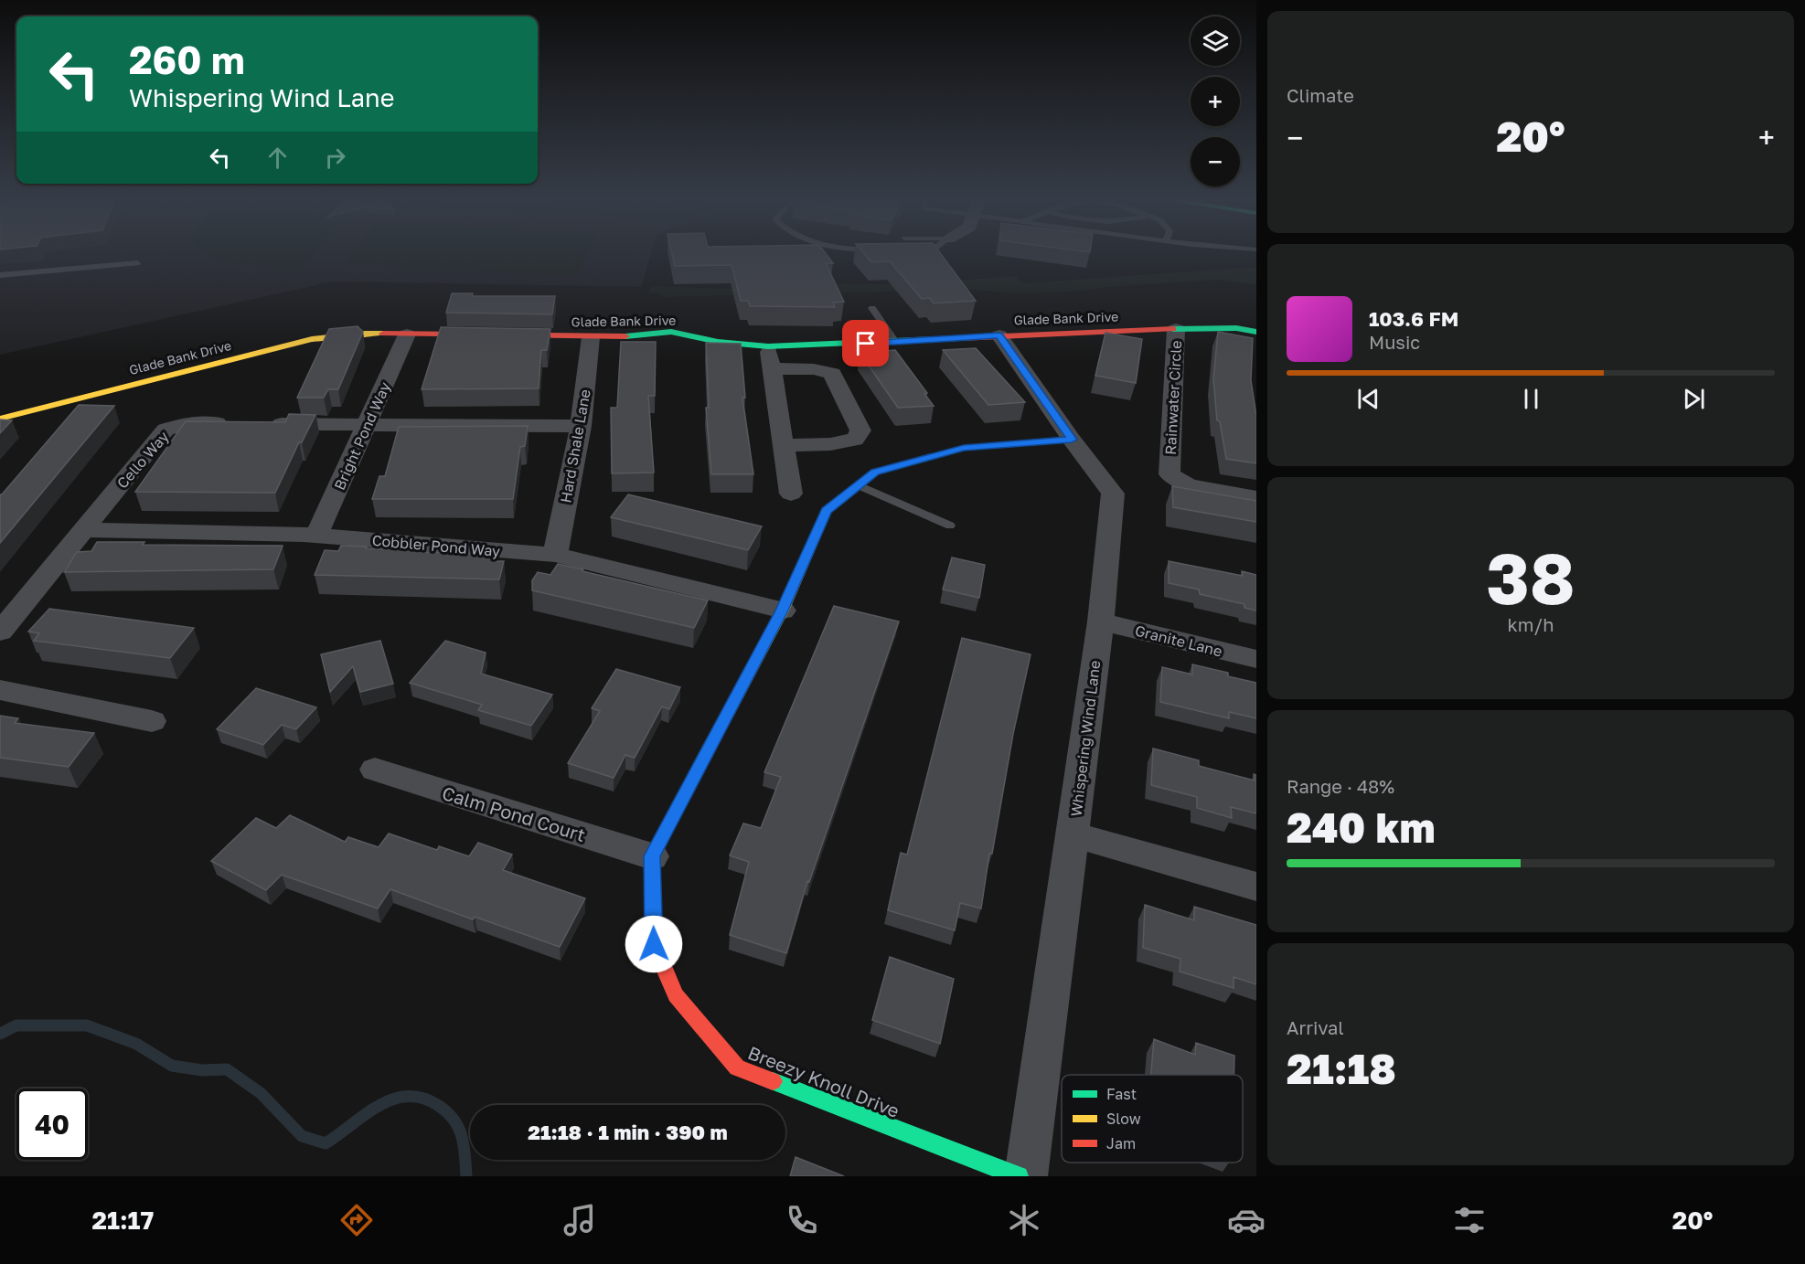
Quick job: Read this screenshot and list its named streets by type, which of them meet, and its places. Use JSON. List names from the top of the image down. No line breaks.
{"streets":{"street":["Glade Bank Drive","Rainwater Circle","Bright Pond Way","Hard Shale Lane","Cello Way","Cobbler Pond Way","Granite Lane","Whispering Wind Lane","Calm Pond Court","Breezy Knoll Drive"]},"crossings":[["Glade Bank Drive","Rainwater Circle"],["Glade Bank Drive","Bright Pond Way"],["Glade Bank Drive","Hard Shale Lane"],["Glade Bank Drive","Whispering Wind Lane"],["Bright Pond Way","Cello Way"],["Bright Pond Way","Cobbler Pond Way"],["Hard Shale Lane","Cello Way"],["Hard Shale Lane","Cobbler Pond Way"],["Cello Way","Cobbler Pond Way"],["Cobbler Pond Way","Breezy Knoll Drive"],["Granite Lane","Whispering Wind Lane"],["Whispering Wind Lane","Breezy Knoll Drive"],["Calm Pond Court","Breezy Knoll Drive"]],"legend":["Fast","Slow","Jam"],"page":{"tile":["Climate",["38","km/h"],["Range · 48%","240 km"],["Arrival","21:18"]],"map_buttons":["+","−"],"turn":["260 m","Whispering Wind Lane"],"heat":["−","20°","+"],"song":["103.6 FM","Music"],"limit":"40","trip":"21:18 · 1 min · 390 m","tabs":["21:17","20°"]}}
